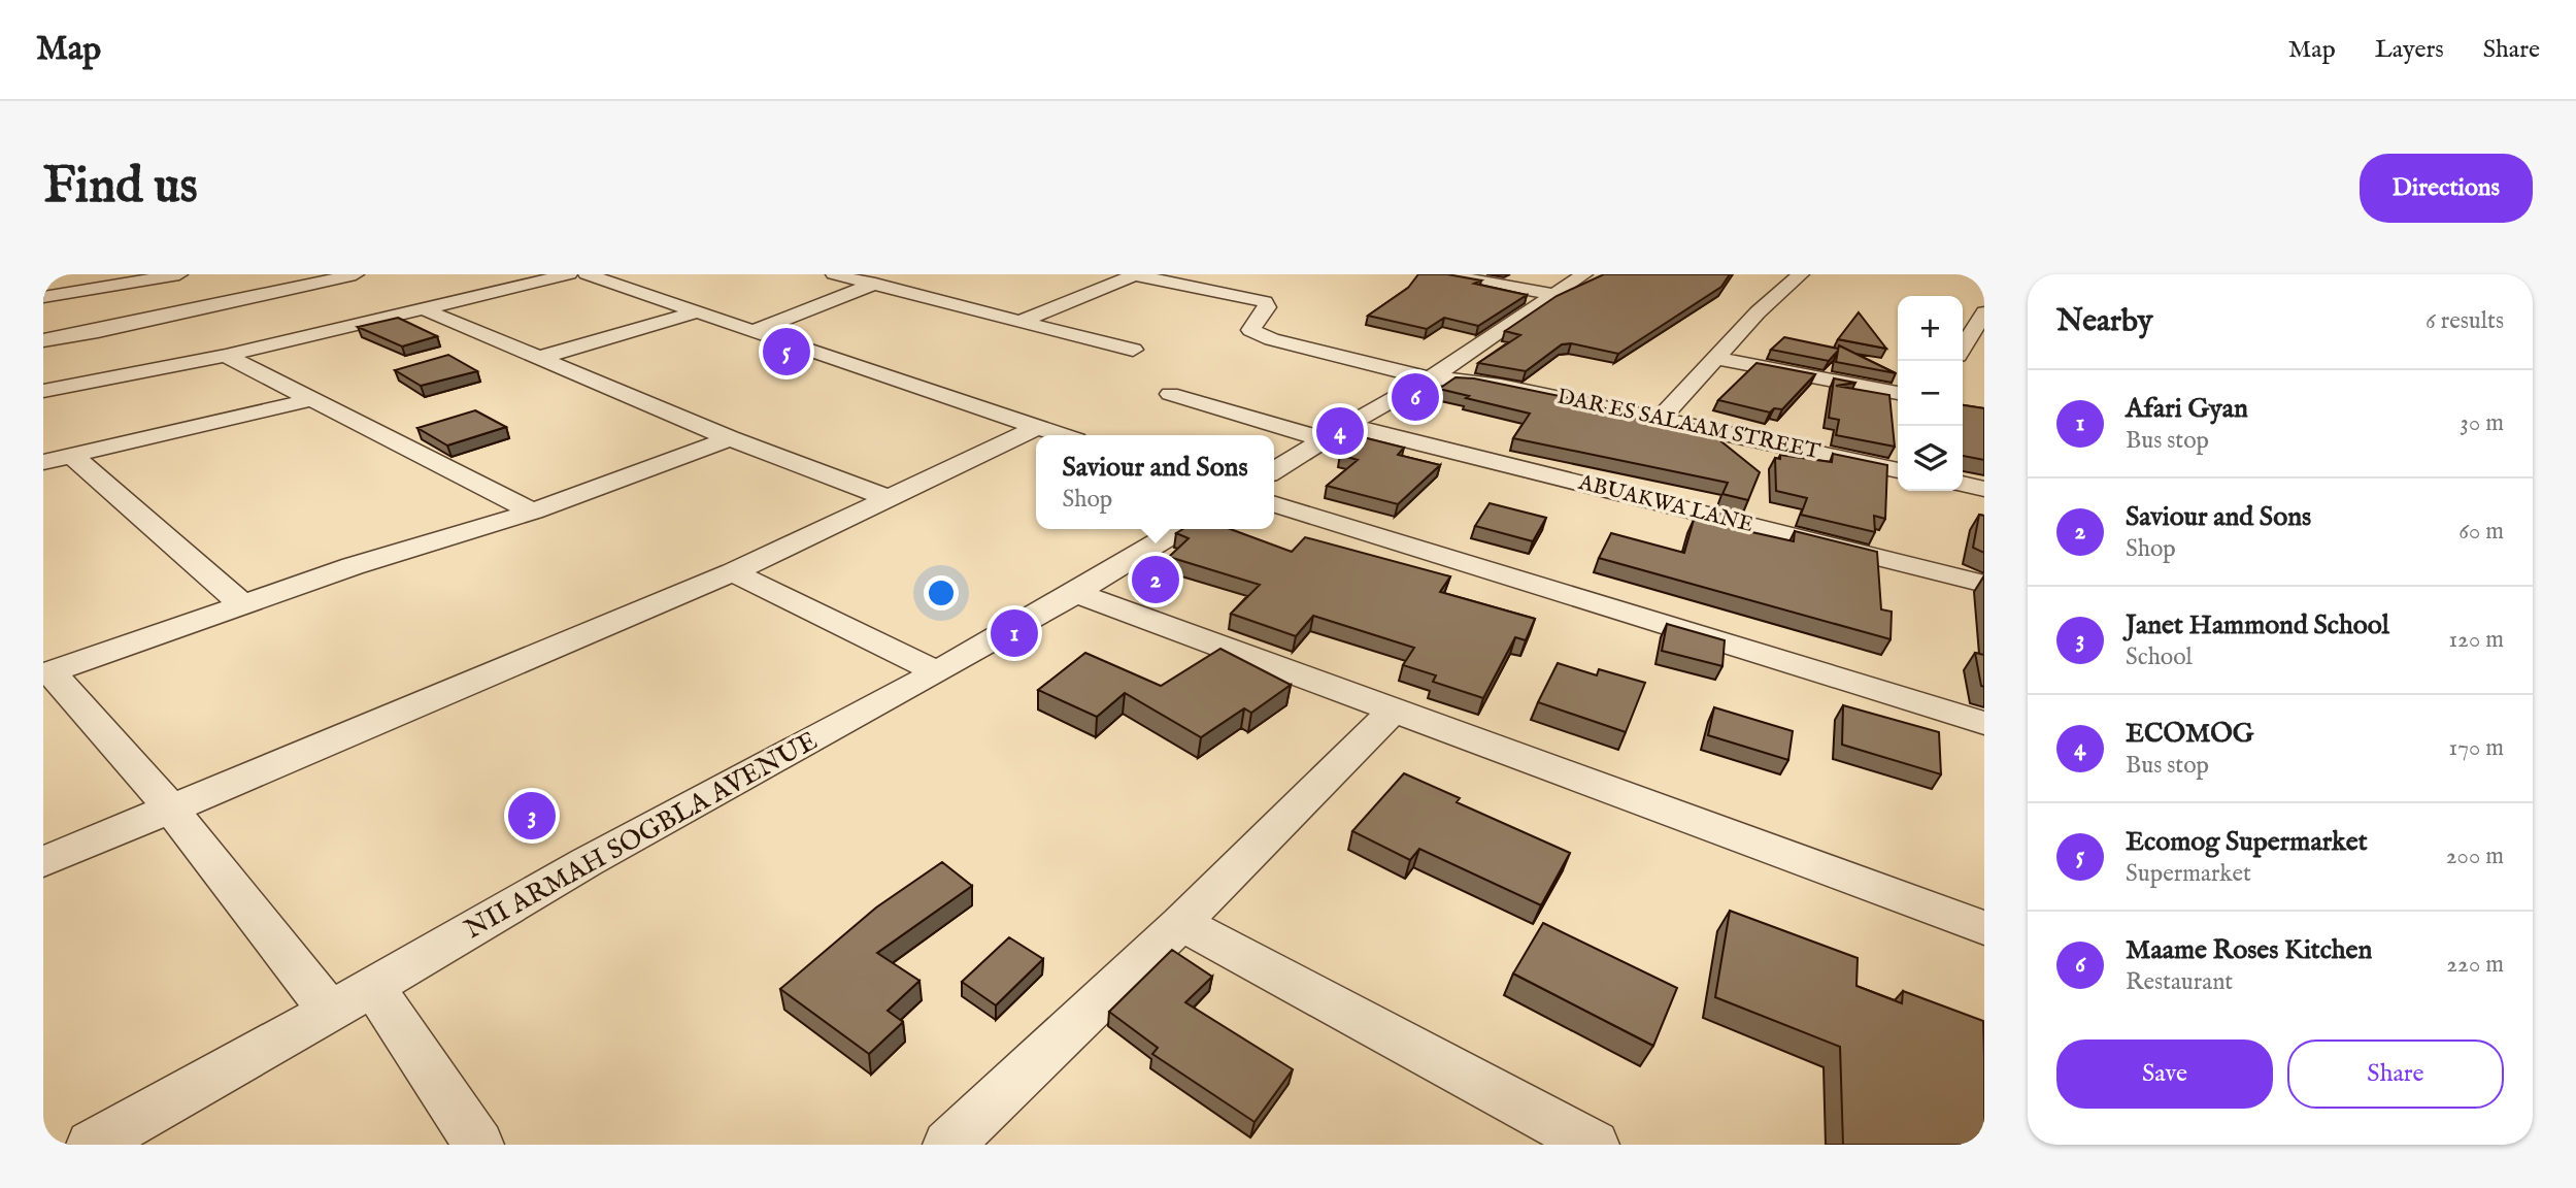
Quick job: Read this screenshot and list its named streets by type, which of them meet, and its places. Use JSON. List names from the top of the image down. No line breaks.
{"streets":{"street":["DAR ES SALAAM STREET","ABUAKWA LANE","NII ARMAH SOGBLA AVENUE"]},"page":{"header":"Map","nav":["Map","Layers","Share"],"buttons":["Directions",["Save","Share"]],"title":"Find us","heading":["Nearby","6 results"],"map_buttons":["+","−"],"pins":["5","6","4","2","1","3"],"list":[{"mark":"1","name":"Afari Gyan","note":"Bus stop","value":"30 m"},{"mark":"2","name":"Saviour and Sons","note":"Shop","value":"60 m"},{"mark":"3","name":"Janet Hammond School","note":"School","value":"120 m"},{"mark":"4","name":"ECOMOG","note":"Bus stop","value":"170 m"},{"mark":"5","name":"Ecomog Supermarket","note":"Supermarket","value":"200 m"},{"mark":"6","name":"Maame Roses Kitchen","note":"Restaurant","value":"220 m"}],"popup":["Saviour and Sons","Shop"]}}
